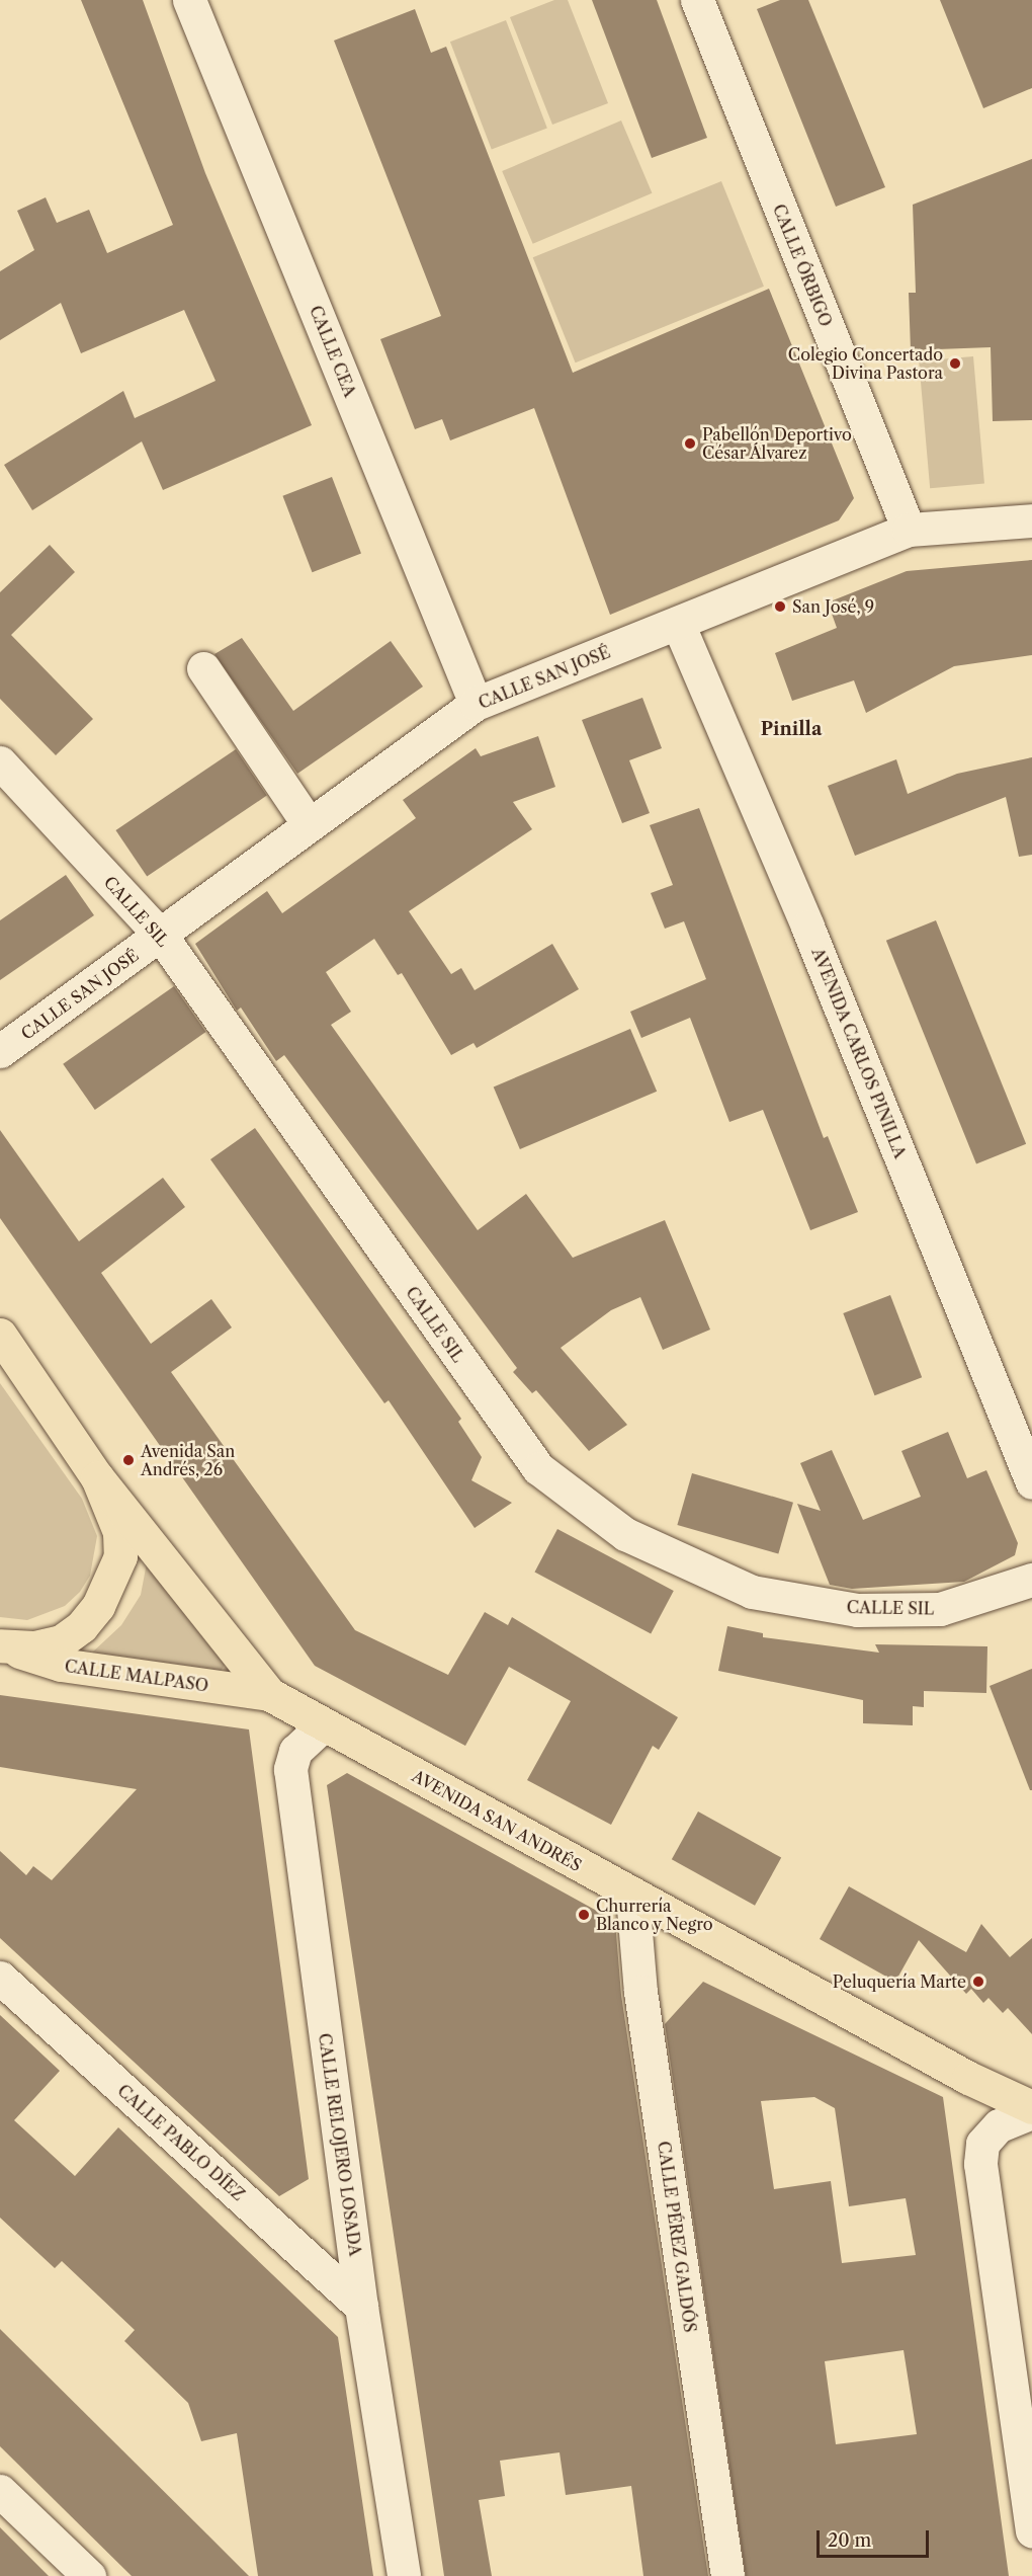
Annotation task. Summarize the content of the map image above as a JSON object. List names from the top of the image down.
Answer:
{
  "streets": {
    "main road": ["CALLE MALPASO", "AVENIDA SAN ANDRÉS"],
    "street": [
      "CALLE ÓRBIGO",
      "CALLE CEA",
      "CALLE SAN JOSÉ",
      "CALLE SIL",
      "AVENIDA CARLOS PINILLA",
      "CALLE PABLO DÍEZ",
      "CALLE RELOJERO LOSADA",
      "CALLE PÉREZ GALDÓS"
    ]
  },
  "crossings": [
    ["CALLE ÓRBIGO", "CALLE SAN JOSÉ"],
    ["CALLE CEA", "CALLE SAN JOSÉ"],
    ["CALLE SAN JOSÉ", "CALLE SIL"],
    ["CALLE SAN JOSÉ", "AVENIDA CARLOS PINILLA"],
    ["CALLE MALPASO", "AVENIDA SAN ANDRÉS"],
    ["AVENIDA SAN ANDRÉS", "CALLE RELOJERO LOSADA"],
    ["AVENIDA SAN ANDRÉS", "CALLE PÉREZ GALDÓS"],
    ["CALLE PABLO DÍEZ", "CALLE RELOJERO LOSADA"]
  ],
  "districts": ["Pinilla"],
  "places": [
    "Colegio Concertado Divina Pastora",
    "Pabellón Deportivo César Álvarez",
    "San José, 9",
    "Avenida San Andrés, 26",
    "Churrería Blanco y Negro",
    "Peluquería Marte"
  ],
  "scale_bar": "20 m"
}
